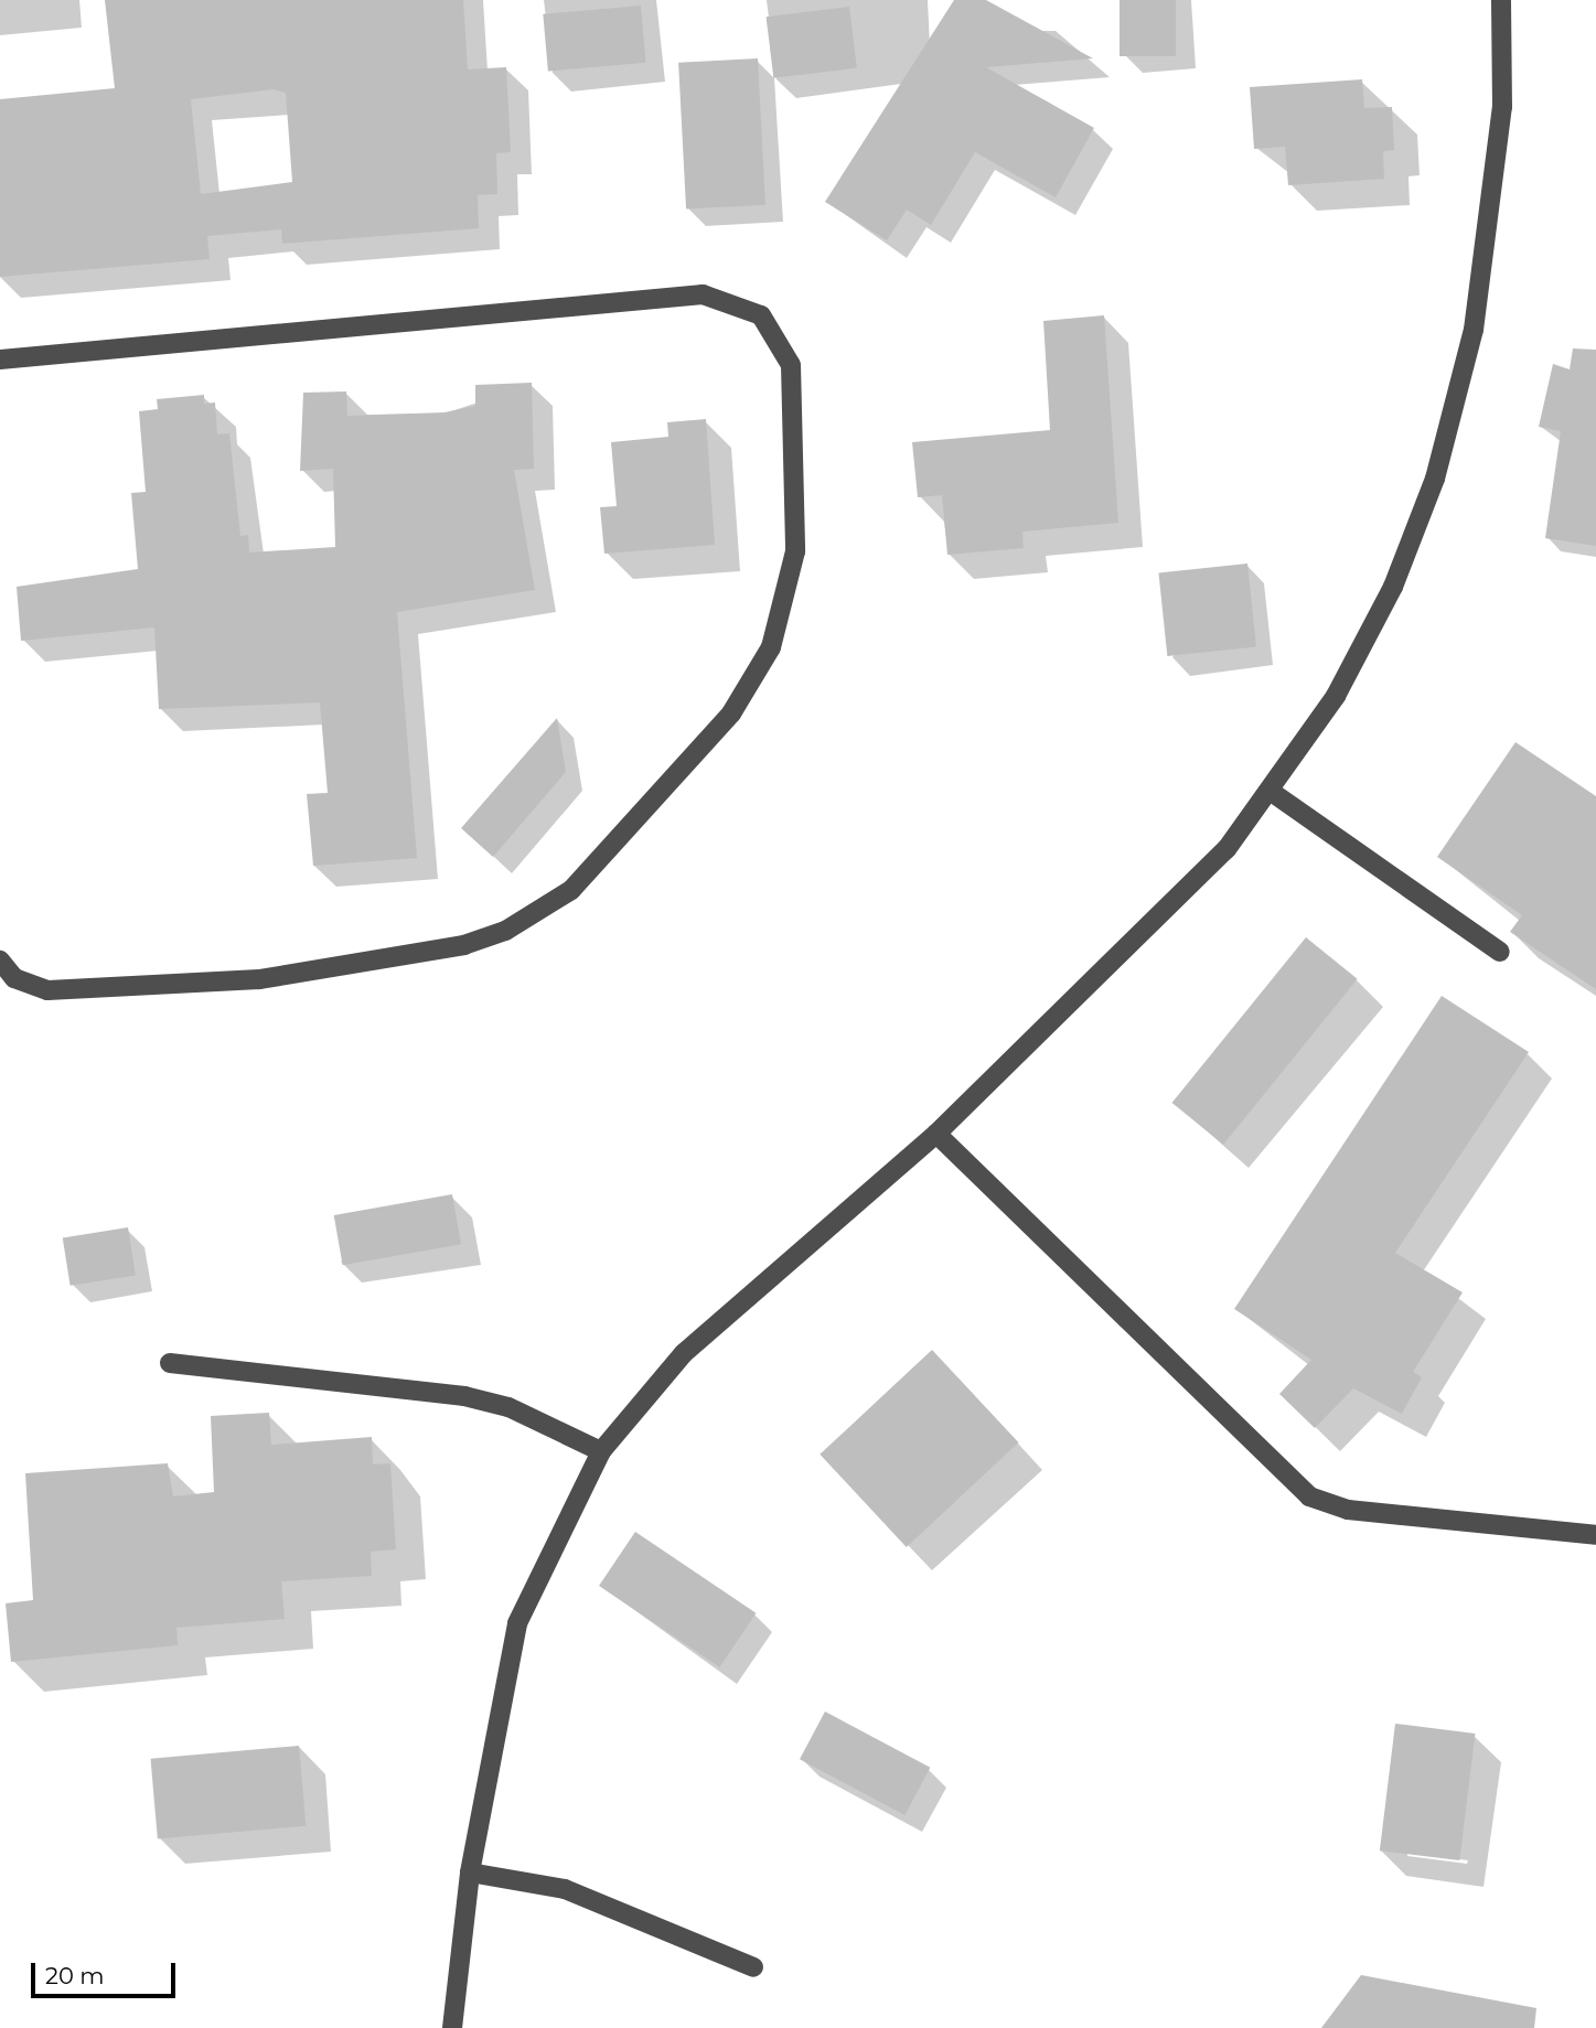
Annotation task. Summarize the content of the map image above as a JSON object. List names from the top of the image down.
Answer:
{
  "scale_bar": "20 m"
}
